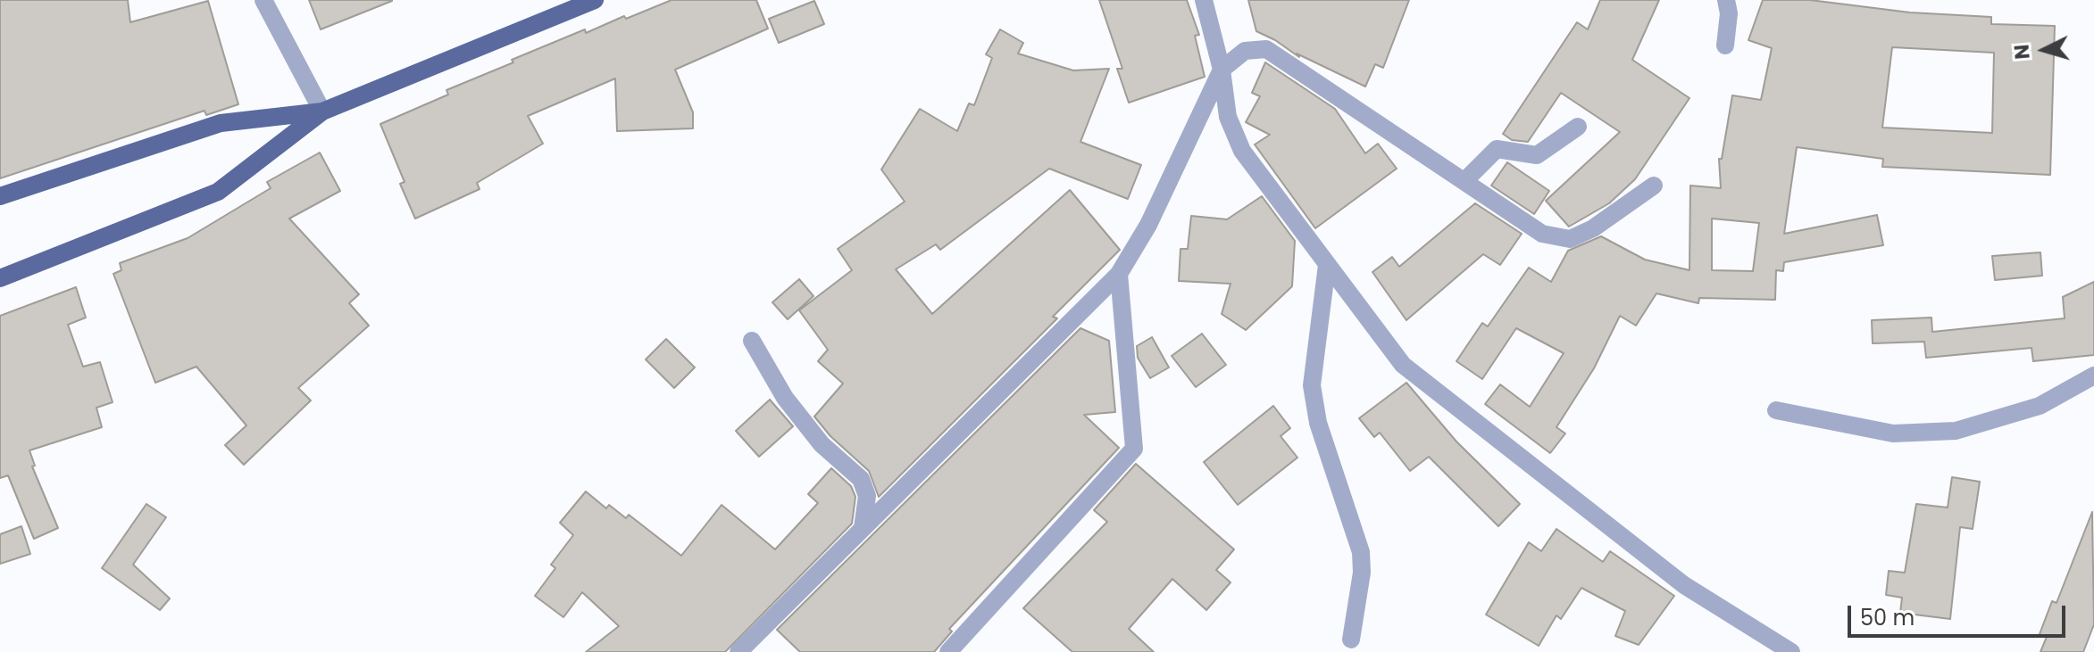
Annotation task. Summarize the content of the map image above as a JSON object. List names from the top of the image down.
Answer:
{
  "scale_bar": "50 m",
  "north": "left"
}
